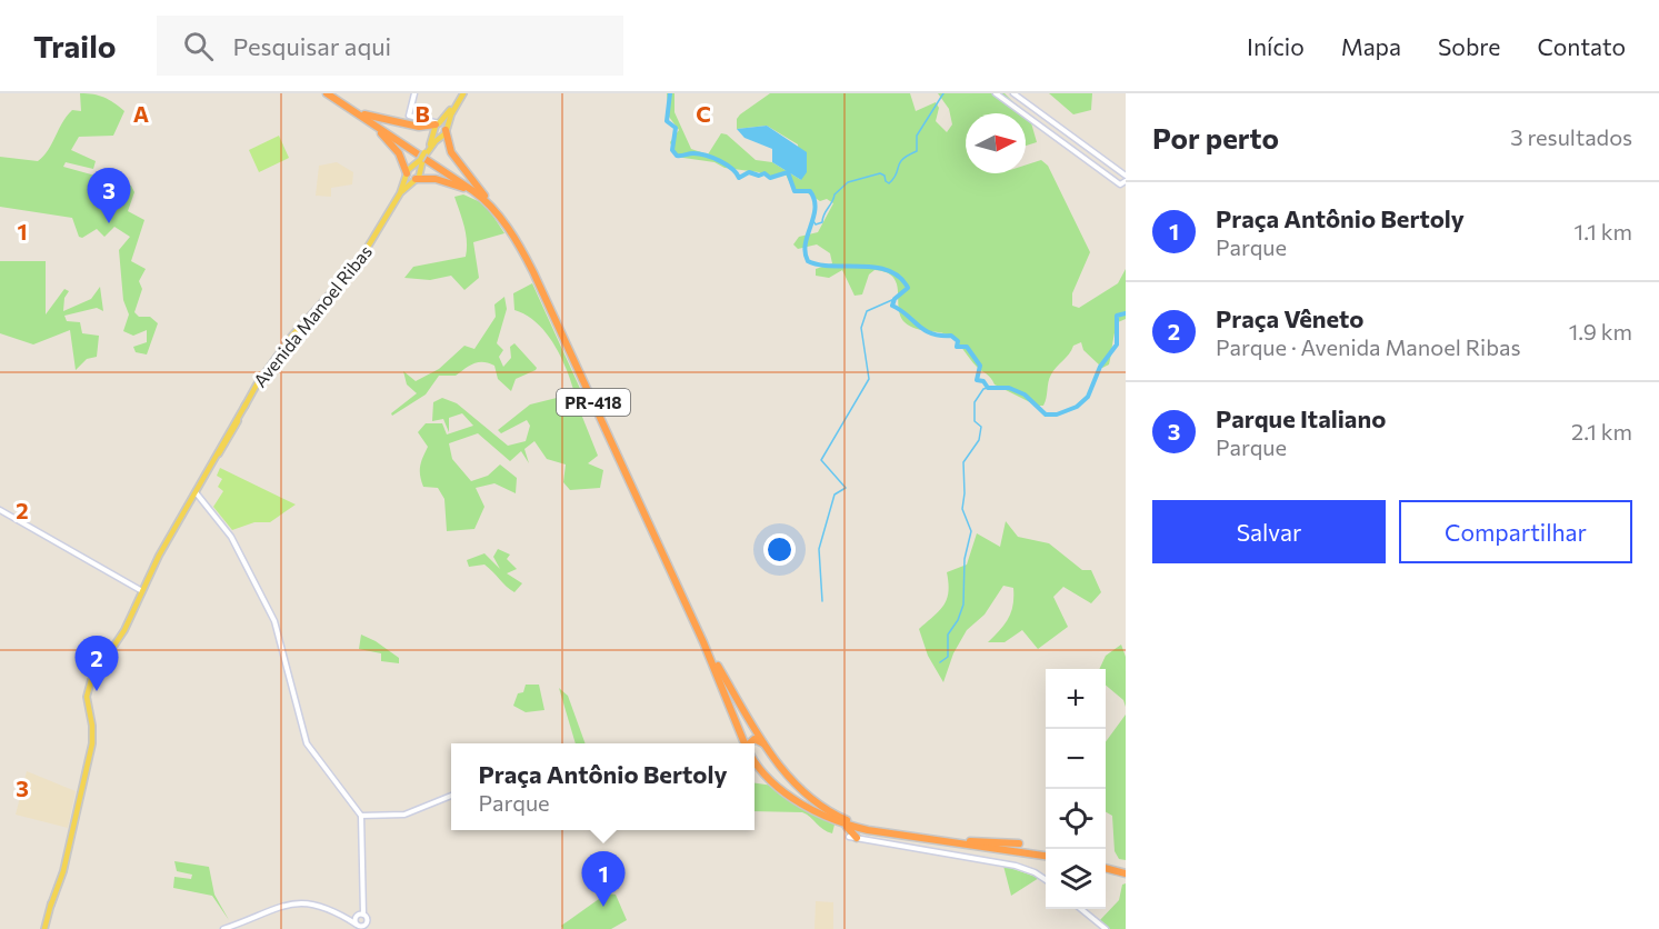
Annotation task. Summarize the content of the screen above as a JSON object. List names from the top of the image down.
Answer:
{
  "streets": {
    "highway": ["PR-418"],
    "main road": ["Avenida Manoel Ribas"]
  },
  "north": "right",
  "page": {
    "header": "Trailo",
    "search": "Pesquisar aqui",
    "nav": [
      "Início",
      "Mapa",
      "Sobre",
      "Contato"
    ],
    "heading": ["Por perto", "3 resultados"],
    "pins": ["3", "2", "1"],
    "list": [
      {
        "mark": "1",
        "name": "Praça Antônio Bertoly",
        "note": "Parque",
        "value": "1.1 km"
      },
      {
        "mark": "2",
        "name": "Praça Vêneto",
        "note": "Parque · Avenida Manoel Ribas",
        "value": "1.9 km"
      },
      {
        "mark": "3",
        "name": "Parque Italiano",
        "note": "Parque",
        "value": "2.1 km"
      }
    ],
    "buttons": ["Salvar", "Compartilhar"],
    "map_buttons": ["+", "−"],
    "popup": ["Praça Antônio Bertoly", "Parque"]
  },
  "grid": {
    "columns": ["A", "B", "C"],
    "rows": ["1", "2", "3"]
  }
}
